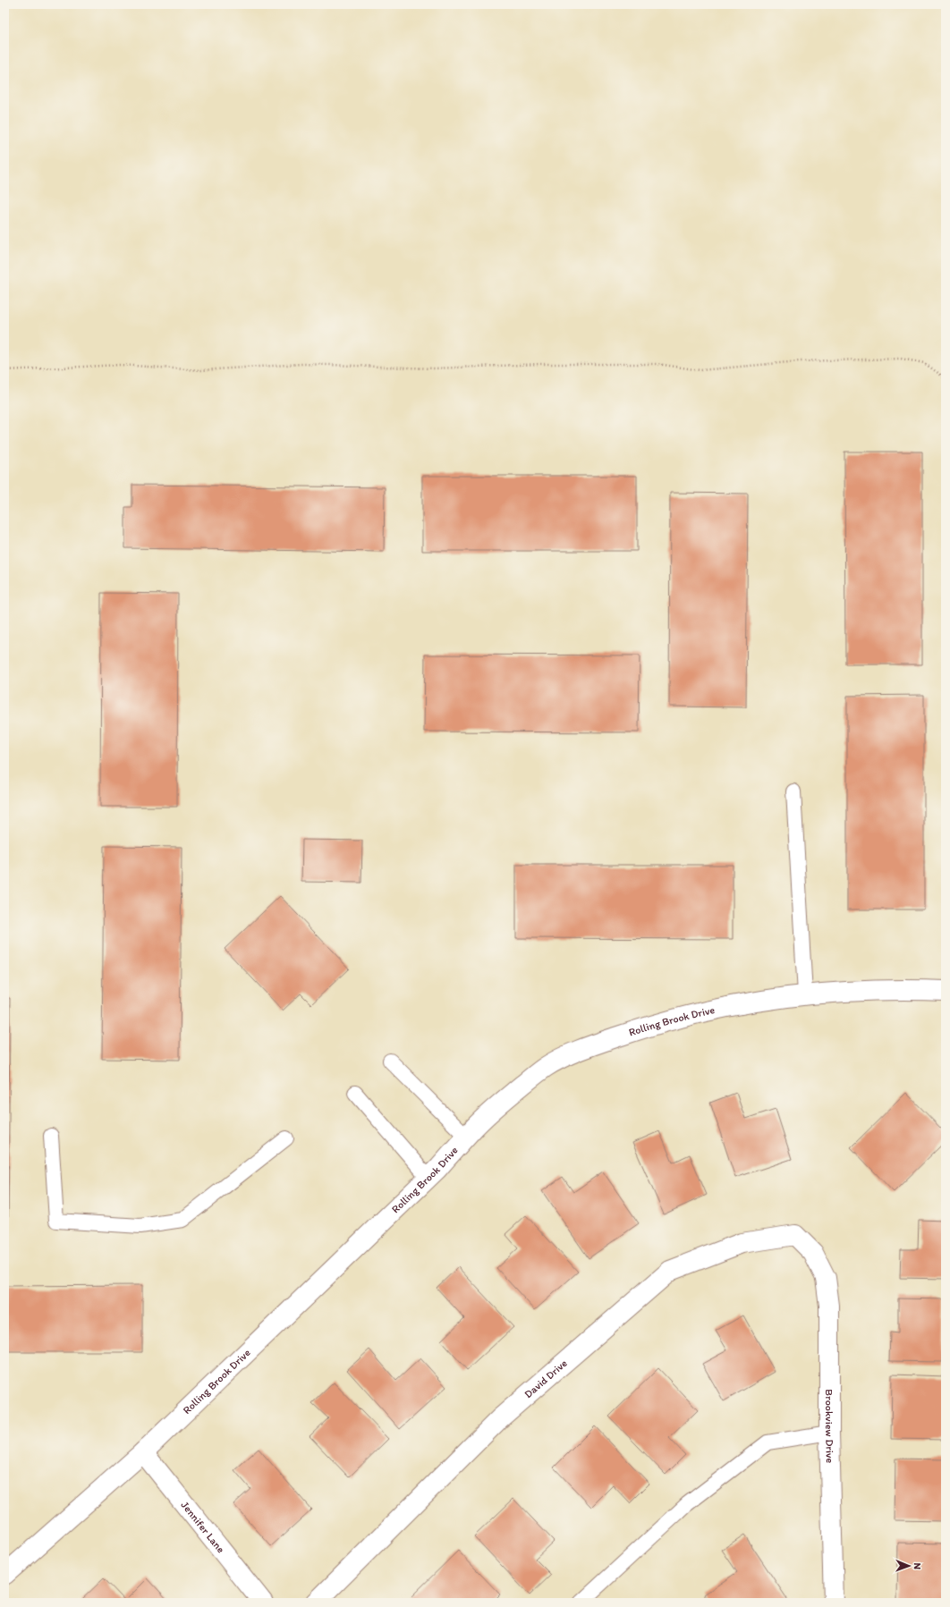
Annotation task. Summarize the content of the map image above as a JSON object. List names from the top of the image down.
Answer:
{
  "streets": {
    "street": [
      "Rolling Brook Drive",
      "David Drive",
      "Brookview Drive",
      "Jennifer Lane"
    ]
  },
  "crossings": [
    ["Rolling Brook Drive", "Jennifer Lane"],
    ["David Drive", "Brookview Drive"]
  ],
  "north": "right"
}
